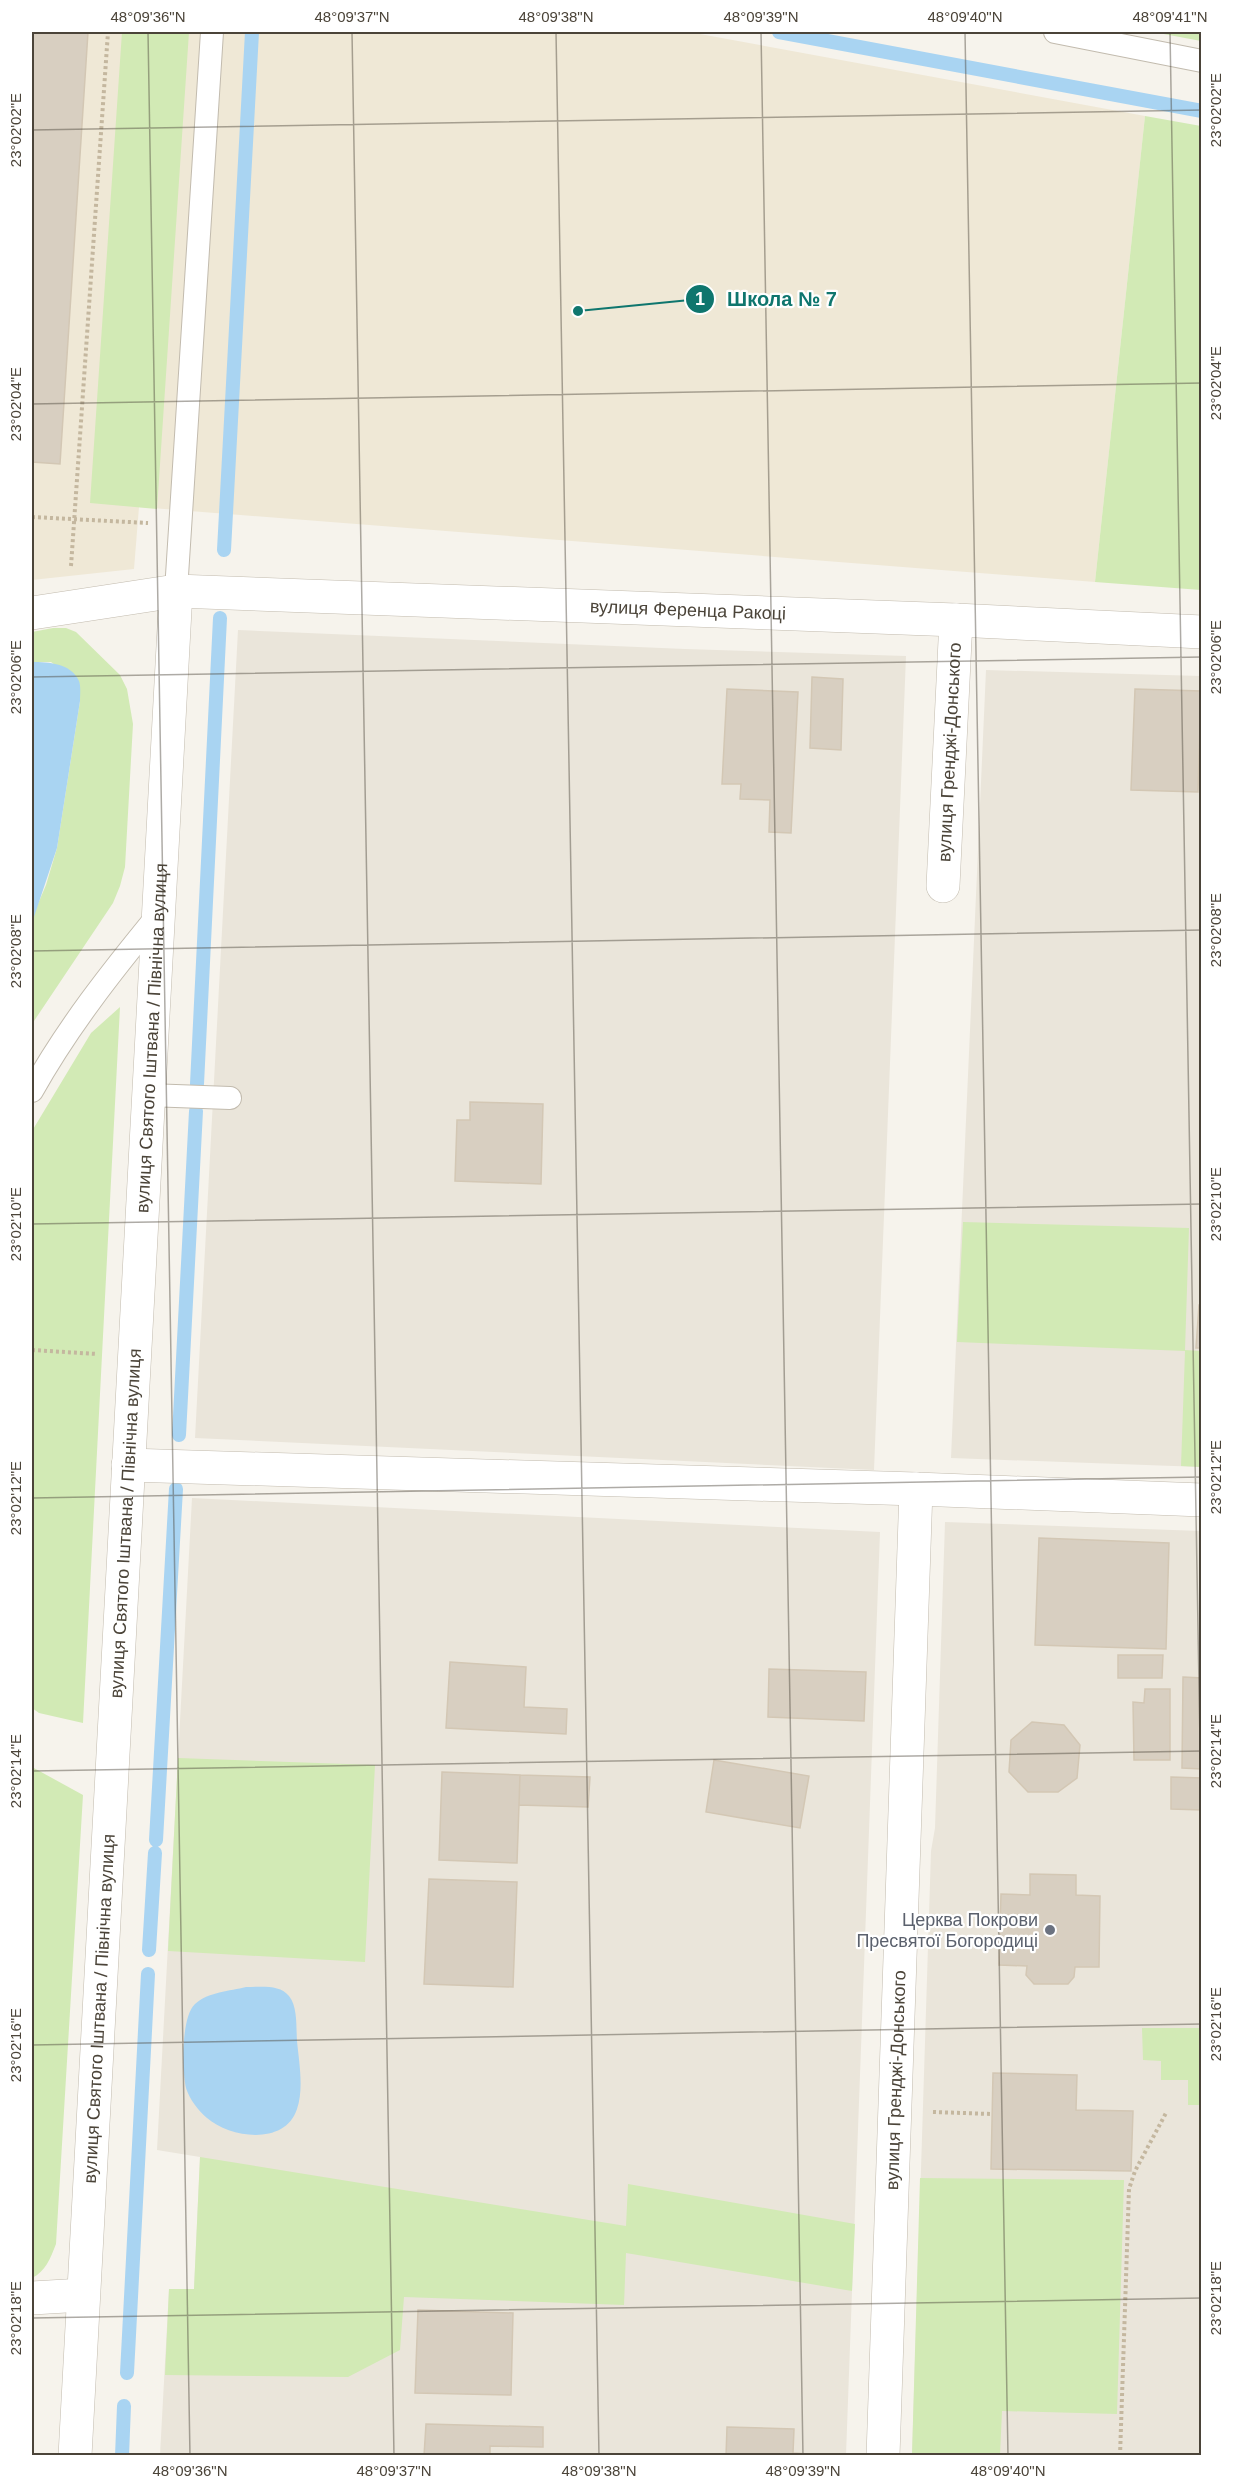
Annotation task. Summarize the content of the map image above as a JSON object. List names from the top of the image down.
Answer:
{
  "streets": {
    "street": ["вулиця Ференца Ракоці", "вулиця Гренджі-Донського", "вулиця Святого Іштвана / Північна вулиця"]
  },
  "crossings": [
    ["вулиця Ференца Ракоці", "вулиця Гренджі-Донського"],
    ["вулиця Ференца Ракоці", "вулиця Святого Іштвана / Північна вулиця"]
  ],
  "places": ["Школа № 7", "Церква Покрови Пресвятої Богородиці"],
  "coordinates": [
    "48°09'36\"N",
    "48°09'37\"N",
    "48°09'38\"N",
    "48°09'39\"N",
    "48°09'40\"N",
    "48°09'41\"N",
    "23°02'02\"E",
    "23°02'04\"E",
    "23°02'06\"E",
    "23°02'08\"E",
    "23°02'10\"E",
    "23°02'12\"E",
    "23°02'14\"E",
    "23°02'16\"E",
    "23°02'18\"E"
  ]
}
